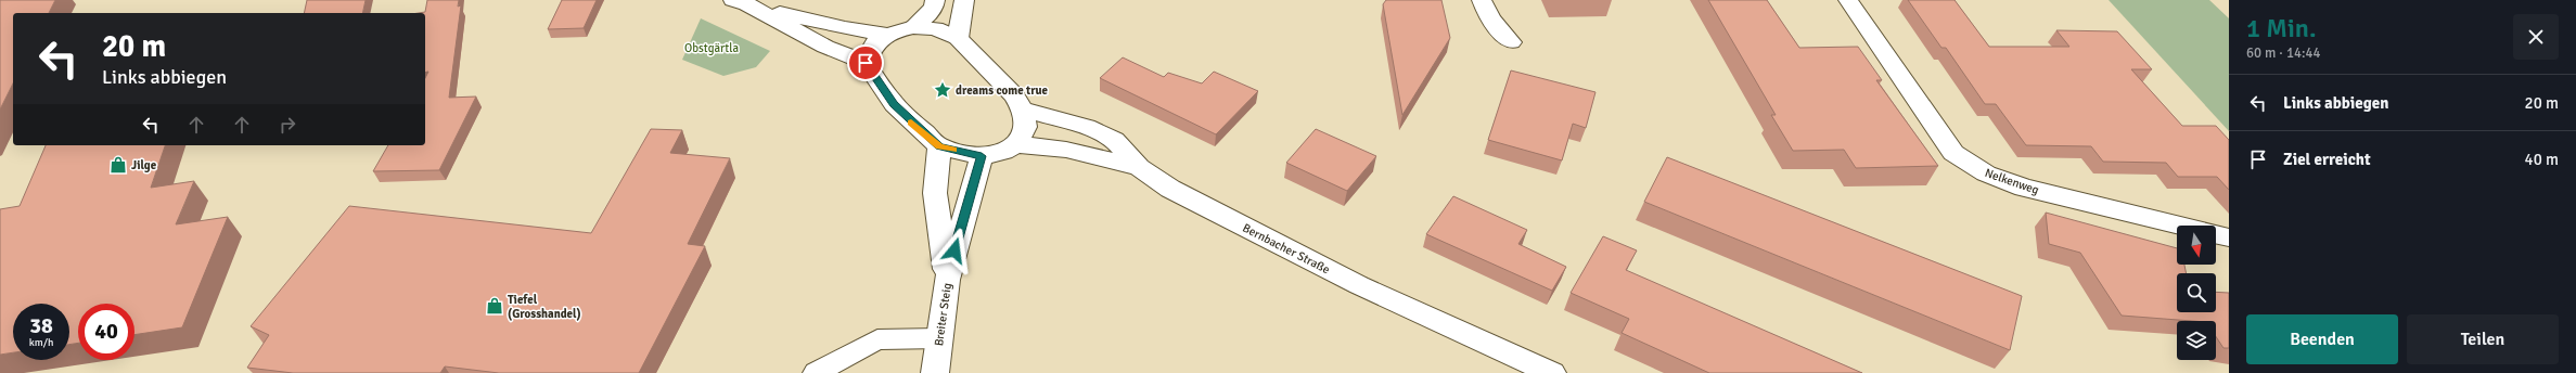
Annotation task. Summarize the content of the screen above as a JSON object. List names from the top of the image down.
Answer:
{
  "streets": {
    "street": ["Nelkenweg", "Bernbacher Straße", "Breiter Steig"]
  },
  "parks": ["Obstgärtla"],
  "places": {
    "place": ["dreams come true"],
    "shop": ["Jilge", "Tiefel (Grosshandel)"]
  },
  "north": "bottom",
  "page": {
    "heading": ["1 Min.", "60 m · 14:44"],
    "turn": ["20 m", "Links abbiegen"],
    "list": [
      {
        "name": "Links abbiegen",
        "value": "20 m"
      },
      {
        "name": "Ziel erreicht",
        "value": "40 m"
      }
    ],
    "speed": "38 km/h",
    "limit": "40",
    "buttons": ["Beenden", "Teilen"]
  }
}
